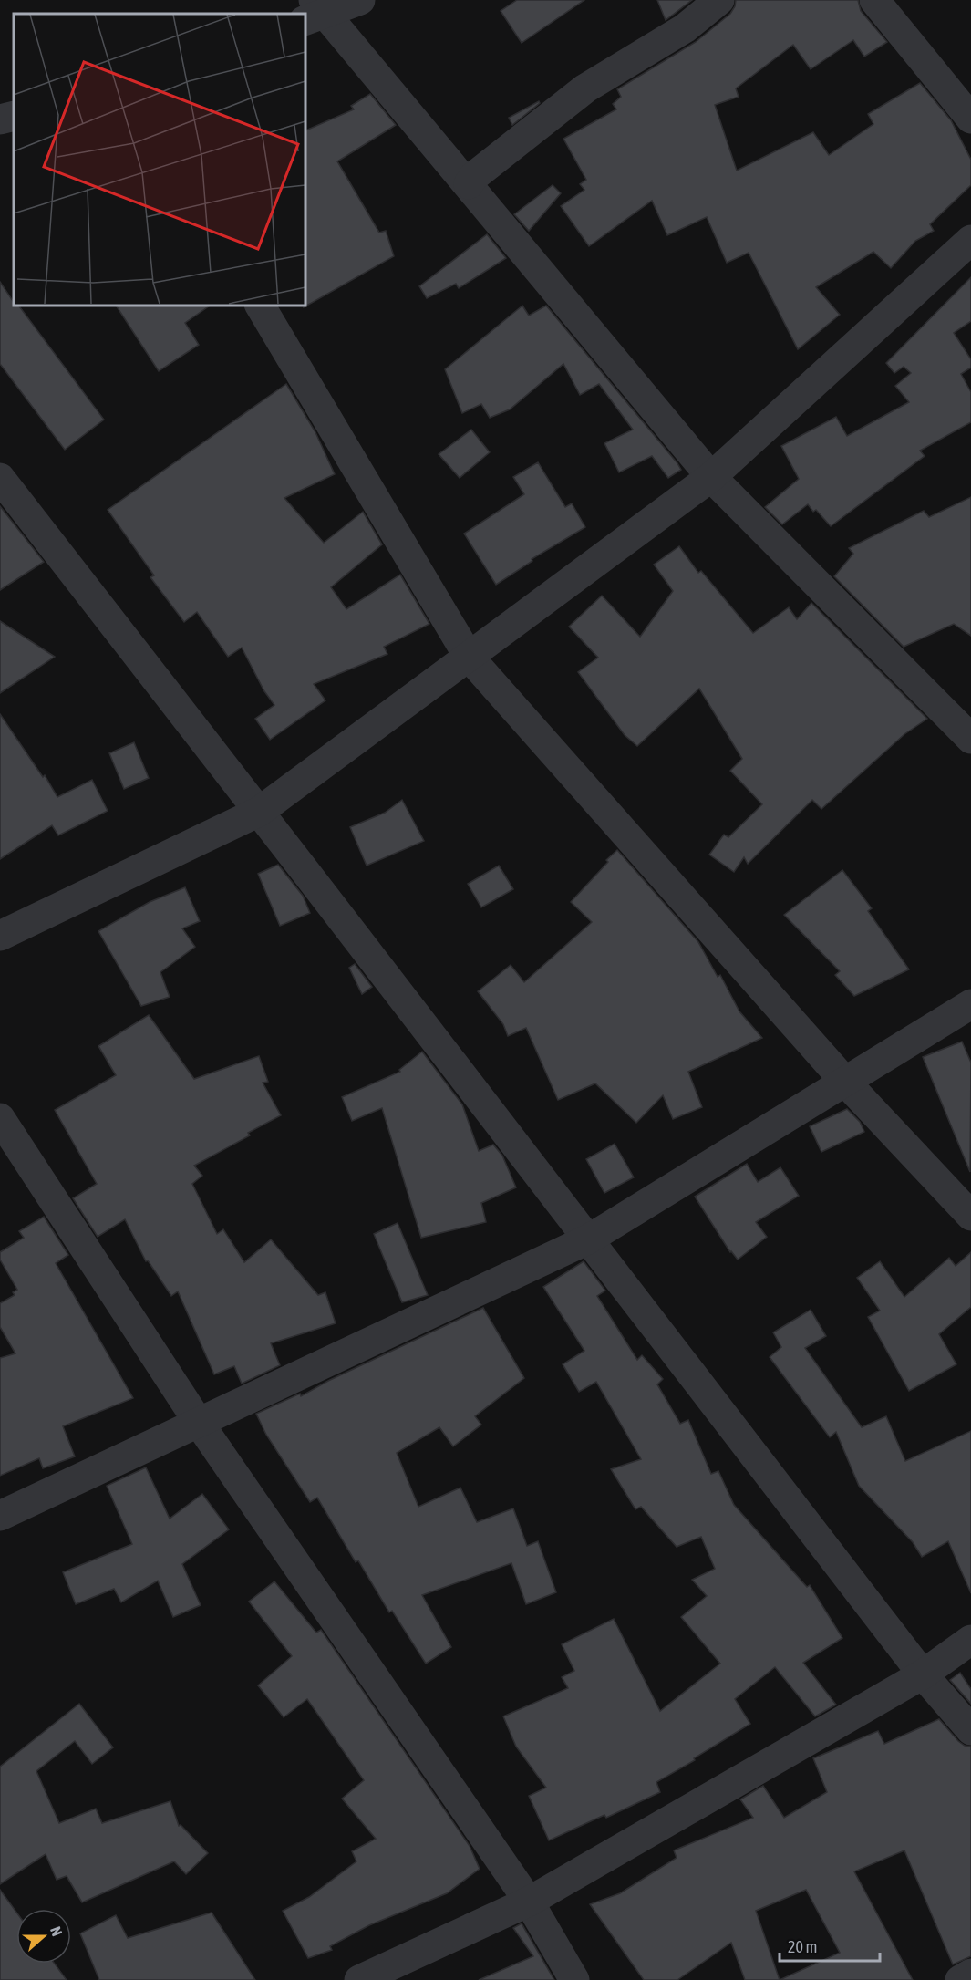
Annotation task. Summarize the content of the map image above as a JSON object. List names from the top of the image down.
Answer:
{
  "scale_bar": "20 m",
  "north": "right"
}
